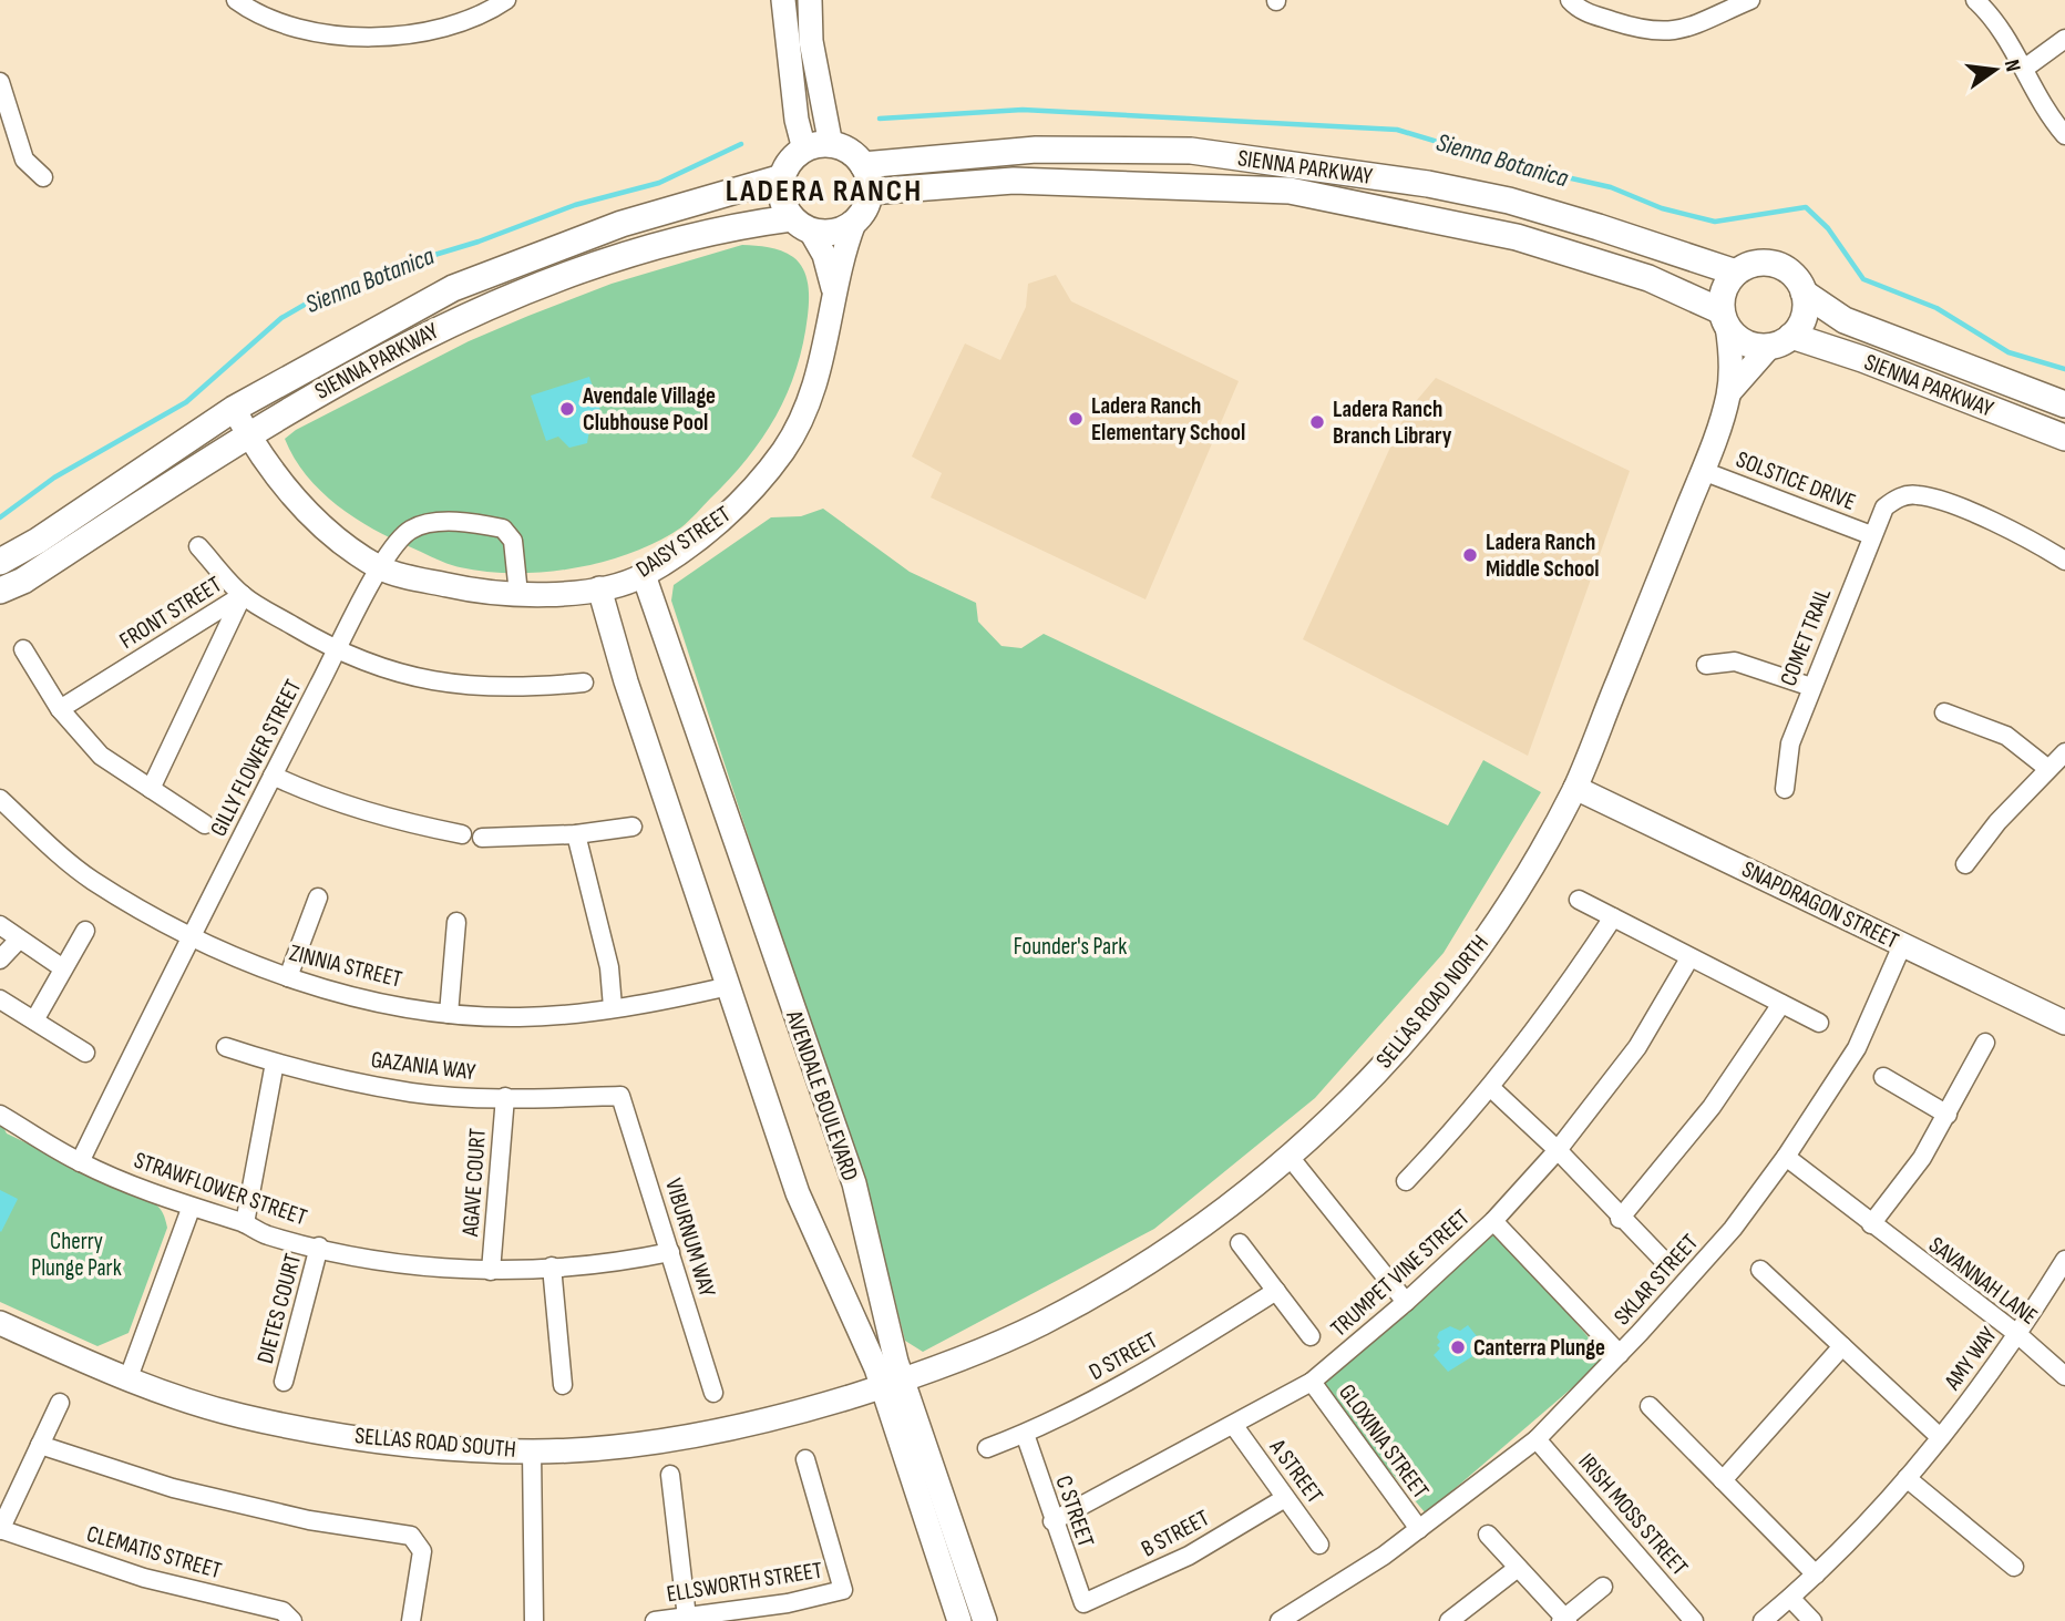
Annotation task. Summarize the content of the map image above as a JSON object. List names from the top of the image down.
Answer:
{
  "streets": {
    "main road": ["SIENNA PARKWAY"],
    "street": [
      "SOLSTICE DRIVE",
      "DAISY STREET",
      "FRONT STREET",
      "COMET TRAIL",
      "GILLY FLOWER STREET",
      "SNAPDRAGON STREET",
      "ZINNIA STREET",
      "SELLAS ROAD NORTH",
      "GAZANIA WAY",
      "AVENDALE BOULEVARD",
      "AGAVE COURT",
      "STRAWFLOWER STREET",
      "VIBURNUM WAY",
      "TRUMPET VINE STREET",
      "SKLAR STREET",
      "SAVANNAH LANE",
      "DIETES COURT",
      "D STREET",
      "AMY WAY",
      "GLOXINIA STREET",
      "SELLAS ROAD SOUTH",
      "A STREET",
      "C STREET",
      "IRISH MOSS STREET",
      "B STREET",
      "CLEMATIS STREET",
      "ELLSWORTH STREET"
    ]
  },
  "crossings": [
    ["SIENNA PARKWAY", "DAISY STREET"],
    ["SIENNA PARKWAY", "SELLAS ROAD NORTH"],
    ["SOLSTICE DRIVE", "COMET TRAIL"],
    ["SOLSTICE DRIVE", "SELLAS ROAD NORTH"],
    ["DAISY STREET", "GILLY FLOWER STREET"],
    ["DAISY STREET", "AVENDALE BOULEVARD"],
    ["GILLY FLOWER STREET", "ZINNIA STREET"],
    ["GILLY FLOWER STREET", "STRAWFLOWER STREET"],
    ["SNAPDRAGON STREET", "SELLAS ROAD NORTH"],
    ["SNAPDRAGON STREET", "SKLAR STREET"],
    ["ZINNIA STREET", "AVENDALE BOULEVARD"],
    ["SELLAS ROAD NORTH", "AVENDALE BOULEVARD"],
    ["SELLAS ROAD NORTH", "SELLAS ROAD SOUTH"],
    ["GAZANIA WAY", "AGAVE COURT"],
    ["GAZANIA WAY", "VIBURNUM WAY"],
    ["AVENDALE BOULEVARD", "SELLAS ROAD SOUTH"],
    ["AGAVE COURT", "STRAWFLOWER STREET"],
    ["STRAWFLOWER STREET", "VIBURNUM WAY"],
    ["STRAWFLOWER STREET", "DIETES COURT"],
    ["TRUMPET VINE STREET", "GLOXINIA STREET"],
    ["TRUMPET VINE STREET", "A STREET"],
    ["TRUMPET VINE STREET", "C STREET"],
    ["SKLAR STREET", "SAVANNAH LANE"],
    ["SKLAR STREET", "GLOXINIA STREET"],
    ["SKLAR STREET", "IRISH MOSS STREET"],
    ["SAVANNAH LANE", "AMY WAY"],
    ["D STREET", "C STREET"],
    ["A STREET", "B STREET"],
    ["C STREET", "B STREET"]
  ],
  "districts": ["LADERA RANCH"],
  "water": ["Sienna Botanica"],
  "parks": ["Founder's Park", "Cherry Plunge Park"],
  "places": [
    "Avendale Village Clubhouse Pool",
    "Ladera Ranch Elementary School",
    "Ladera Ranch Branch Library",
    "Ladera Ranch Middle School",
    "Canterra Plunge"
  ],
  "north": "right"
}
